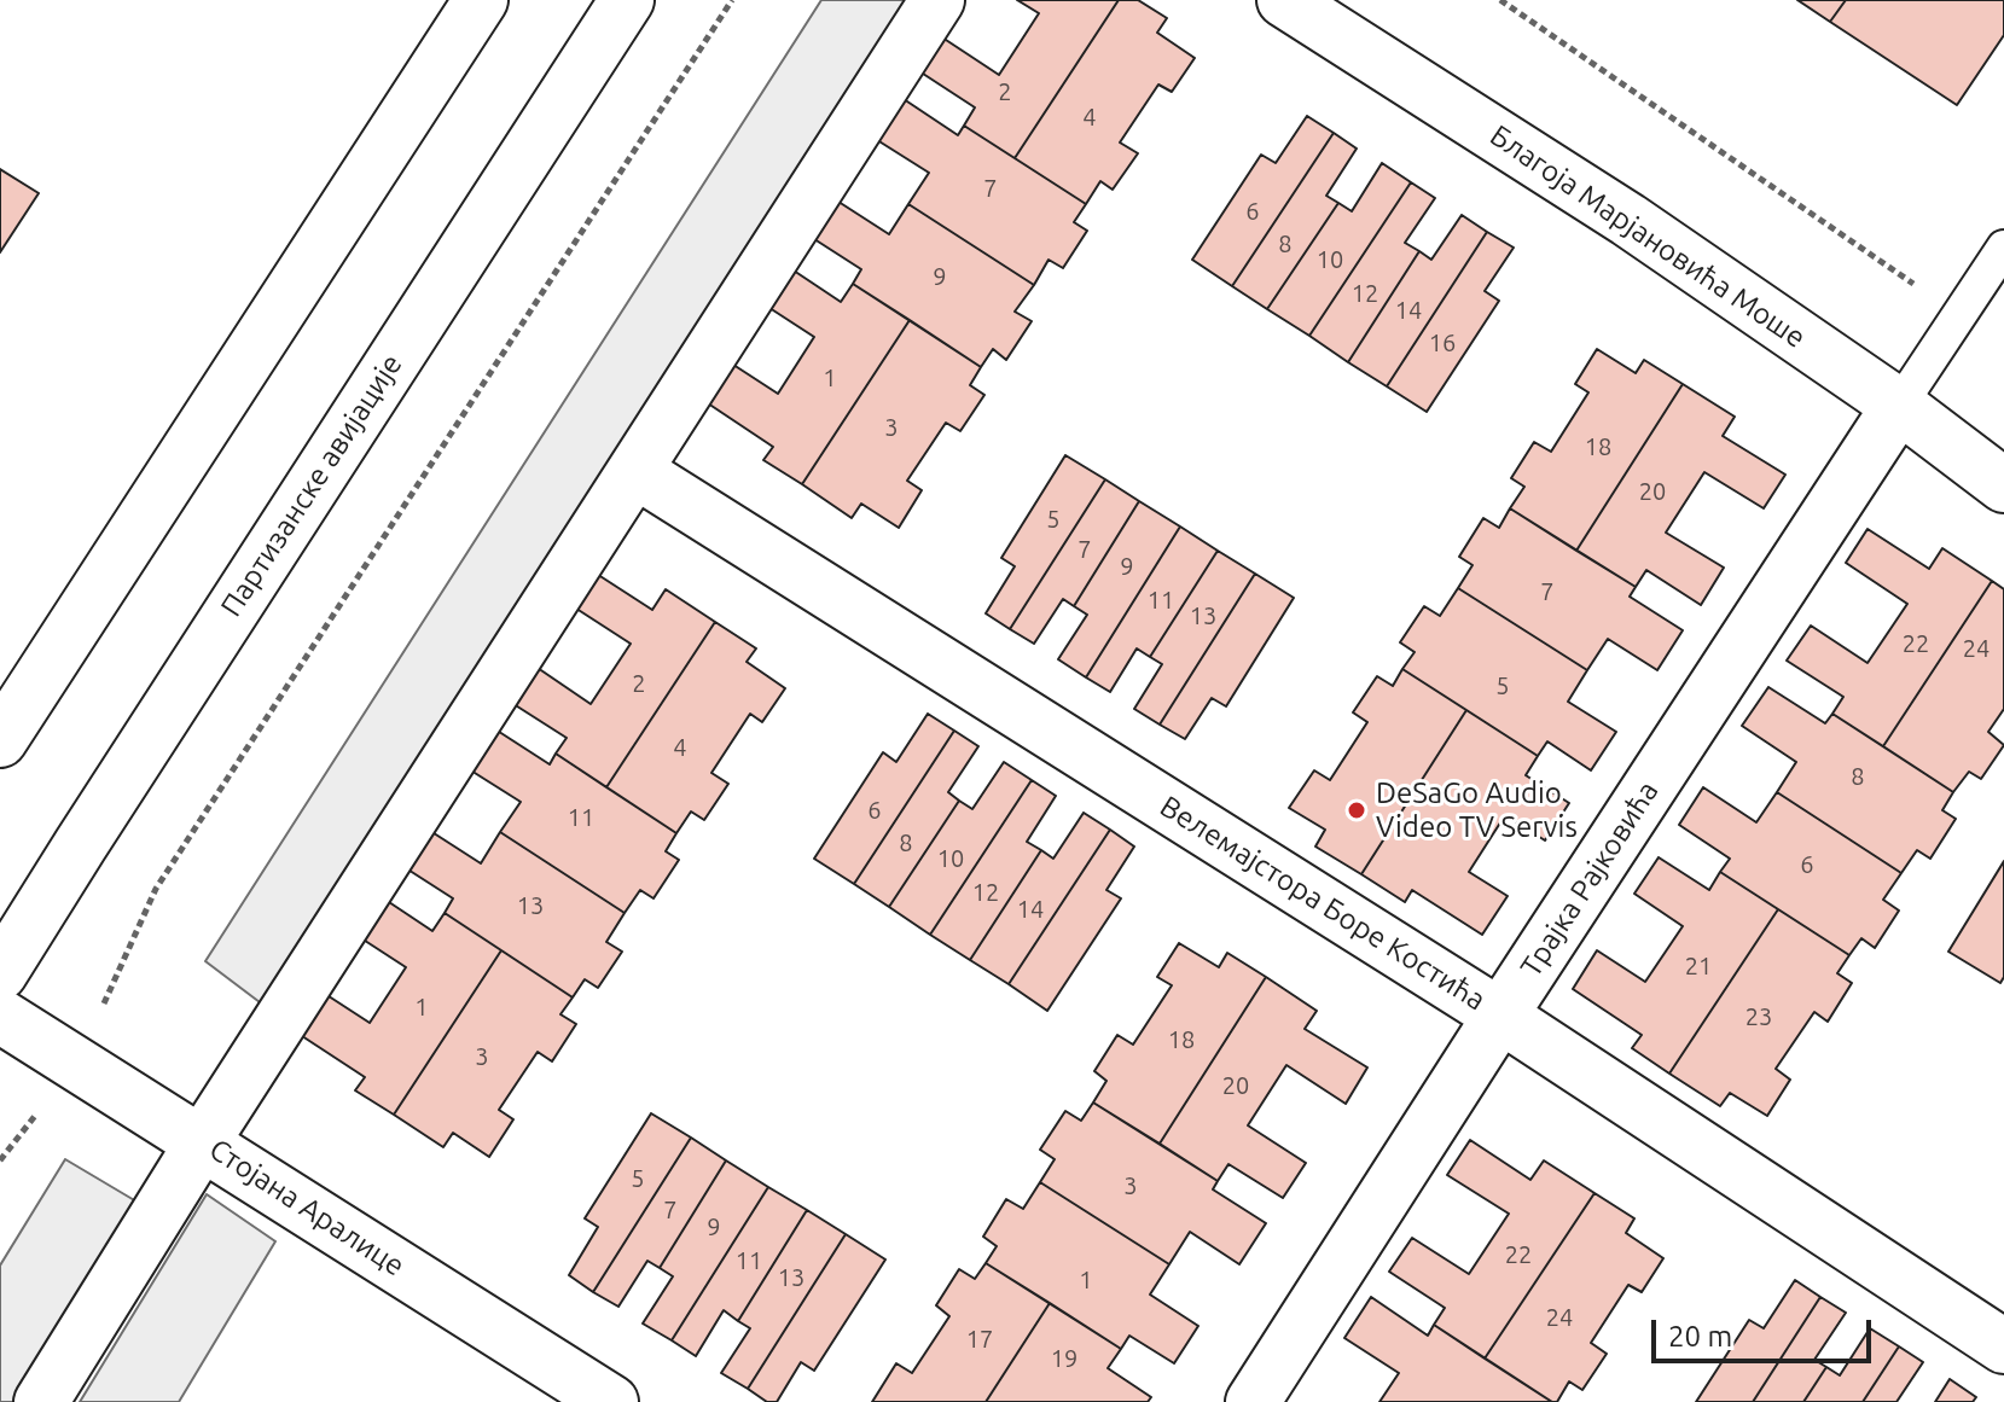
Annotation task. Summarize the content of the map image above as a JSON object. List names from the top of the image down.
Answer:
{
  "streets": {
    "street": [
      "Благоја Марјановића Моше",
      "Партизанске авијације",
      "Трајка Рајковића",
      "Велемајстора Боре Костића",
      "Стојана Аралице"
    ]
  },
  "crossings": [
    ["Благоја Марјановића Моше", "Трајка Рајковића"],
    ["Трајка Рајковића", "Велемајстора Боре Костића"]
  ],
  "places": ["DeSaGo Audio Video TV Servis"],
  "house_numbers": [
    "2",
    "4",
    "7",
    "6",
    "8",
    "10",
    "9",
    "12",
    "14",
    "16",
    "1",
    "3",
    "18",
    "20",
    "5",
    "7",
    "9",
    "7",
    "11",
    "13",
    "22",
    "24",
    "2",
    "5",
    "4",
    "8",
    "6",
    "11",
    "8",
    "10",
    "6",
    "12",
    "13",
    "14",
    "21",
    "1",
    "23",
    "18",
    "3",
    "20",
    "5",
    "3",
    "7",
    "9",
    "22",
    "11",
    "13",
    "1",
    "24",
    "17",
    "19"
  ],
  "scale_bar": "20 m"
}
